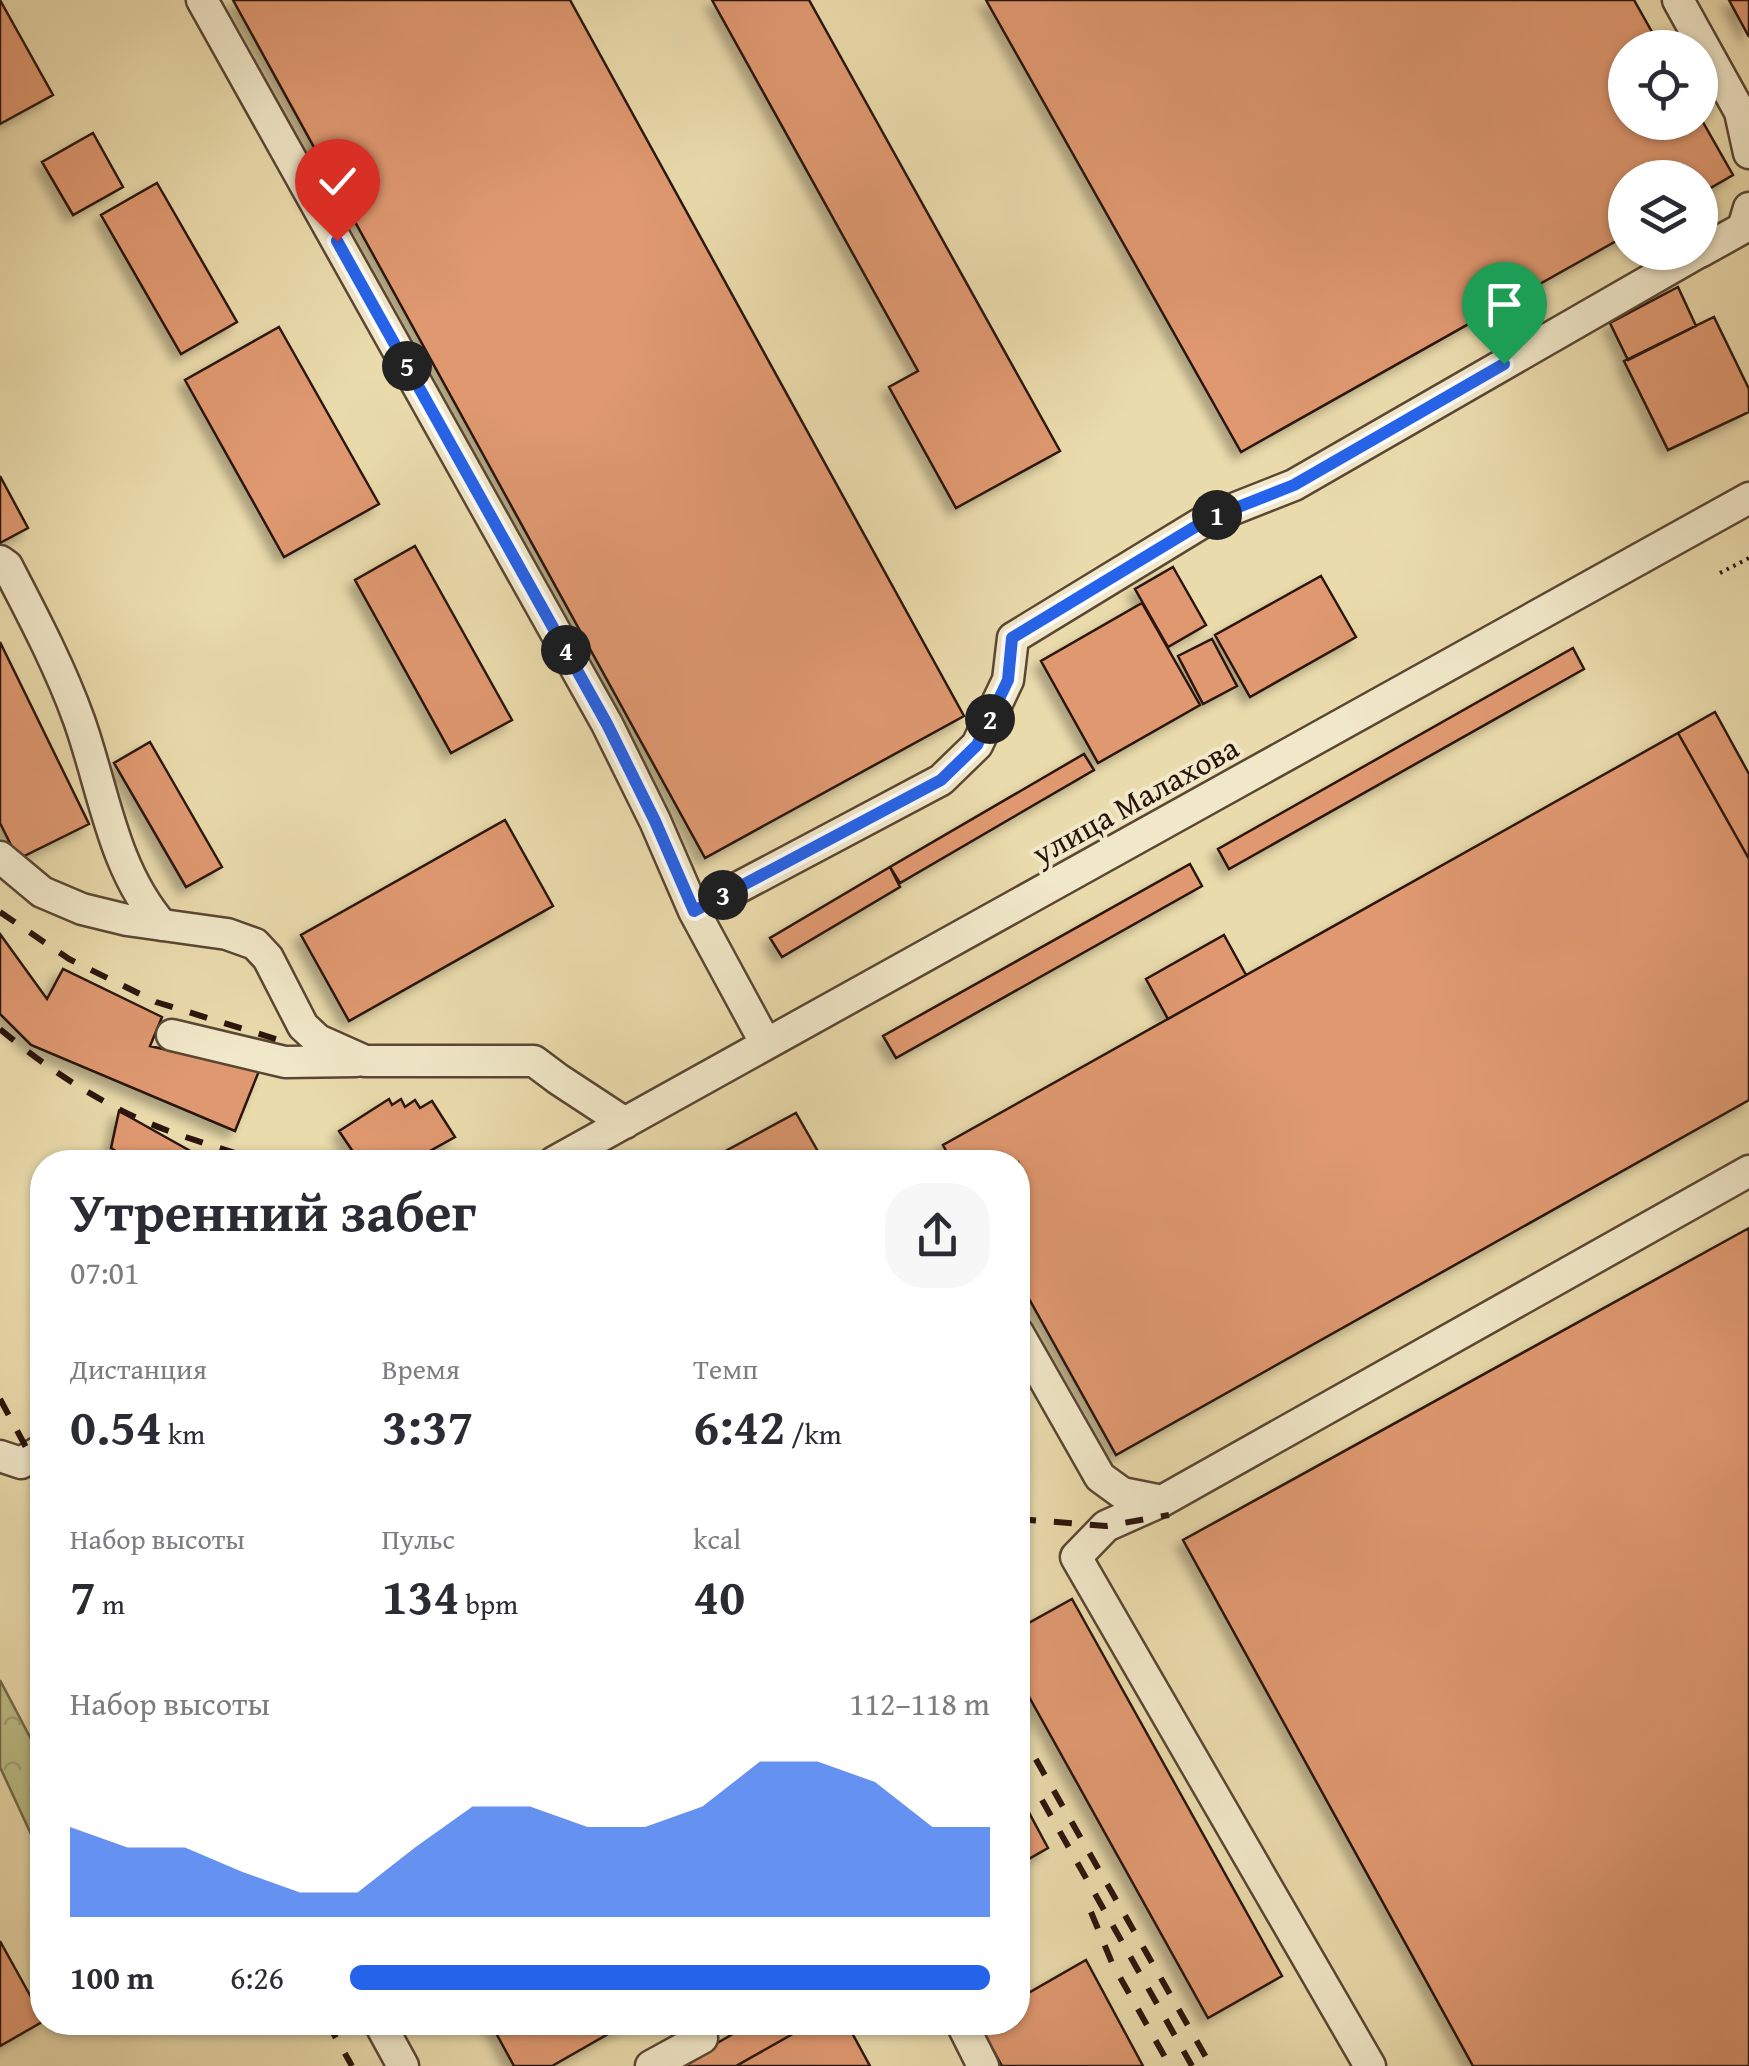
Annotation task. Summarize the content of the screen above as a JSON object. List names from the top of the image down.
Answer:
{
  "streets": {
    "street": ["улица Малахова"]
  },
  "page": {
    "pins": [
      "5",
      "1",
      "4",
      "2",
      "3"
    ],
    "heading": ["Утренний забег", "07:01"],
    "stats": [
      ["Дистанция", "0.54 km"],
      ["Время", "3:37"],
      ["Темп", "6:42 /km"],
      ["Набор высоты", "7 m"],
      ["Пульс", "134 bpm"],
      ["kcal", "40"]
    ],
    "chart": ["Набор высоты", "112–118 m"],
    "list": [
      {
        "name": "100 m",
        "note": "6:26"
      }
    ]
  }
}
